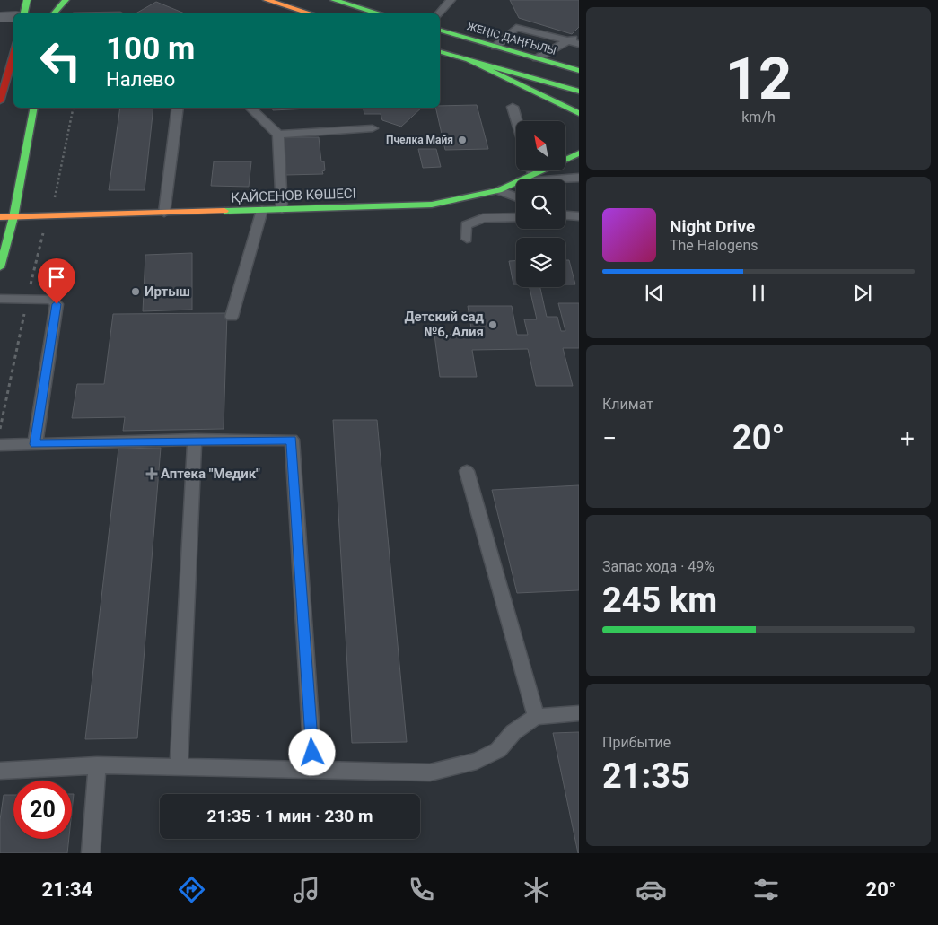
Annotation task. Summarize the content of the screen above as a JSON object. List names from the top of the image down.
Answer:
{
  "streets": {
    "main road": ["ЖЕҢІС ДАҢҒЫЛЫ", "ҚАЙСЕНОВ КӨШЕСІ"]
  },
  "places": {
    "other": ["Пчелка Майя", "Иртыш", "Детский сад №6, Алия"],
    "health": ["Аптека \"Медик\""]
  },
  "north": "top left",
  "page": {
    "tile": [
      ["12", "km/h"],
      "Климат",
      ["Запас хода · 49%", "245 km"],
      ["Прибытие", "21:35"]
    ],
    "turn": ["100 m", "Налево"],
    "song": ["Night Drive", "The Halogens"],
    "heat": ["−", "20°", "+"],
    "limit": "20",
    "trip": "21:35 · 1 мин · 230 m",
    "tabs": ["21:34", "20°"]
  }
}
